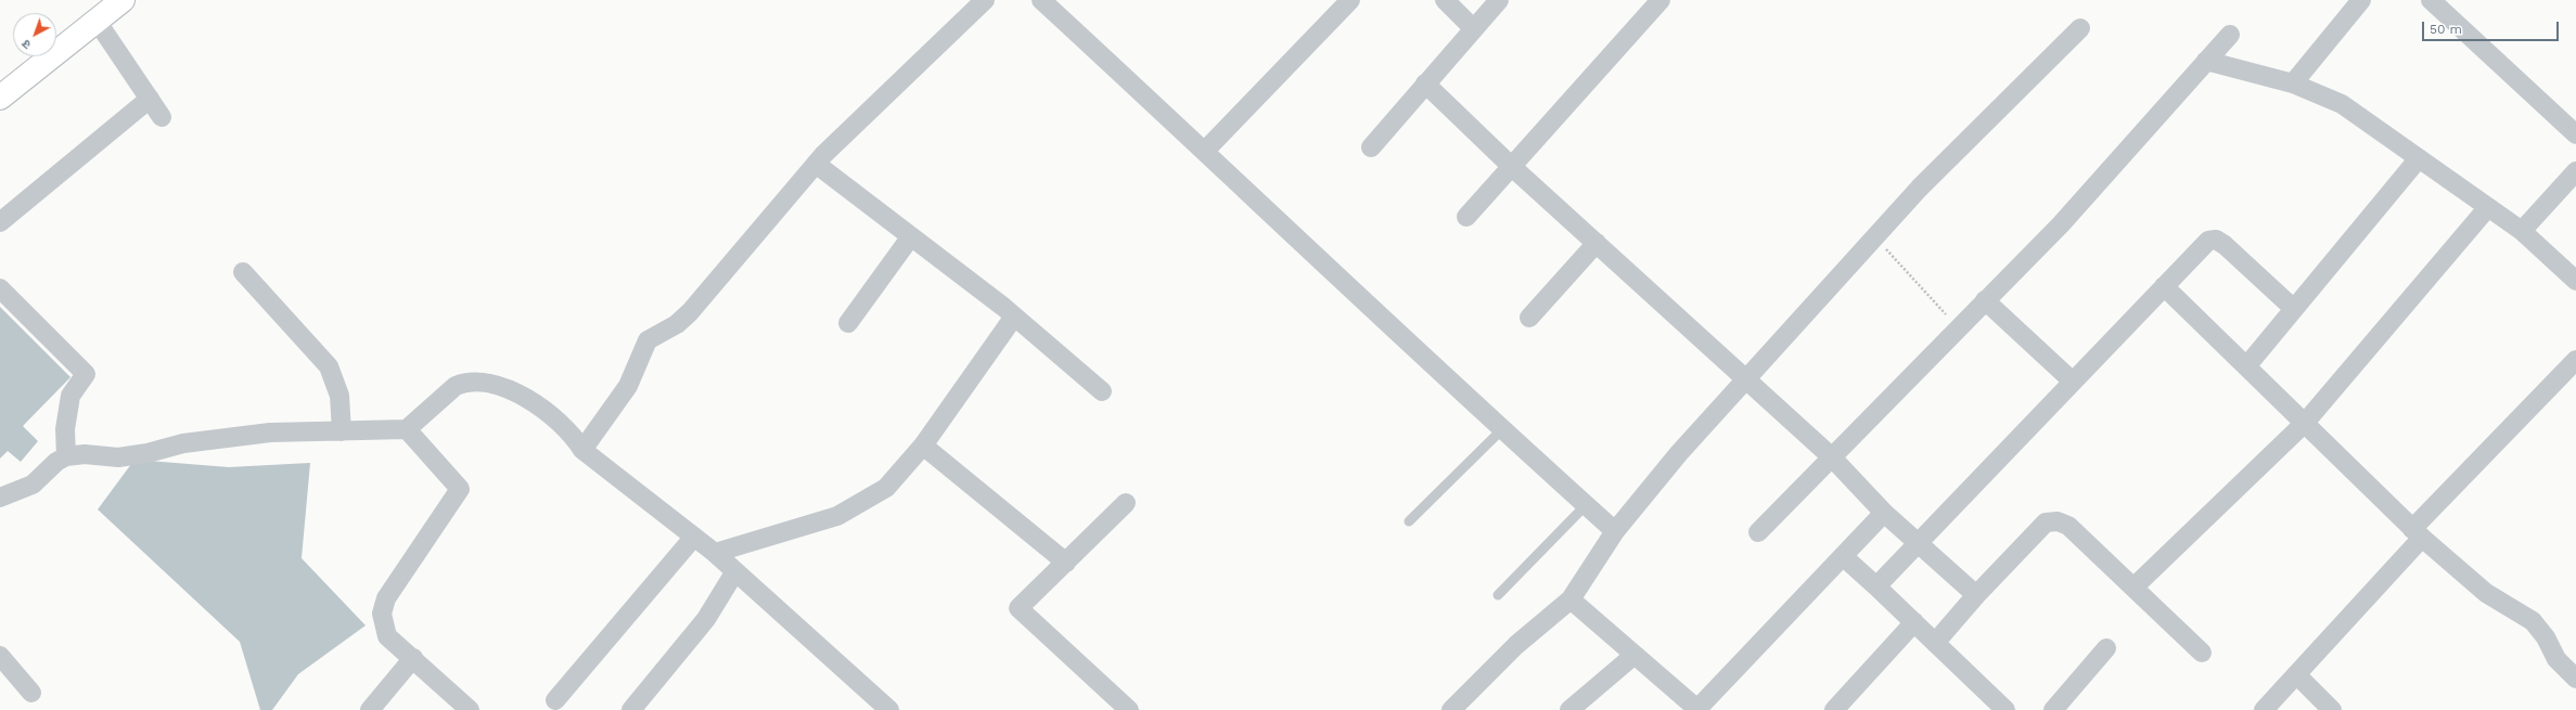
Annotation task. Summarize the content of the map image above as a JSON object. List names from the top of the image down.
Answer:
{
  "scale_bar": "50 m",
  "north": "bottom left"
}
